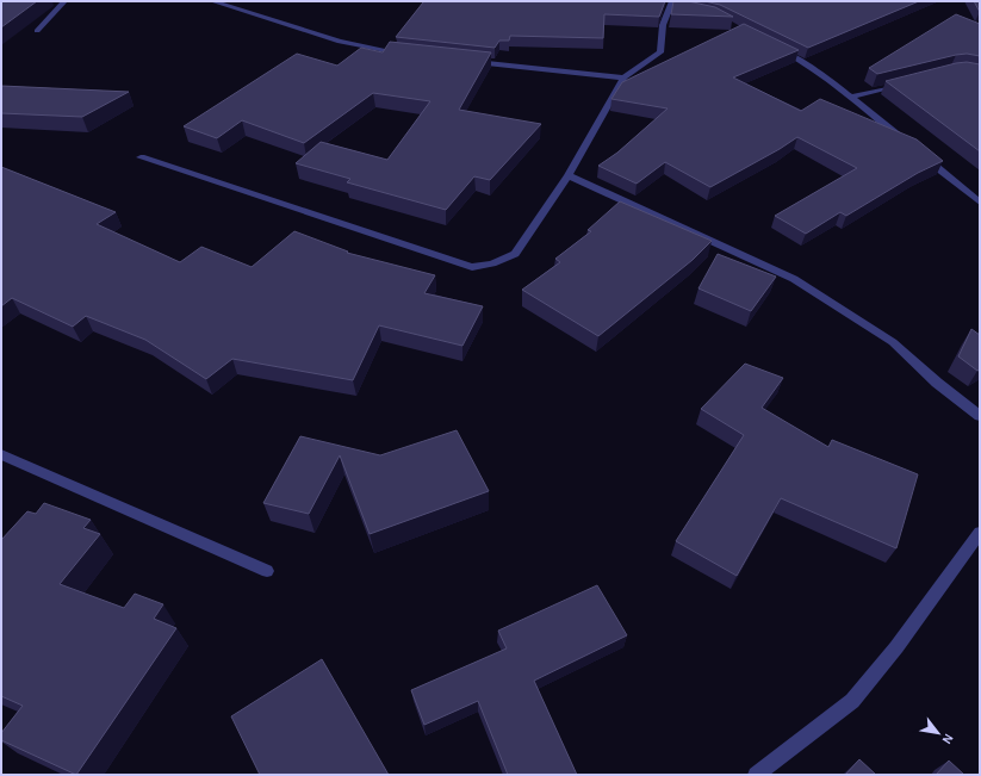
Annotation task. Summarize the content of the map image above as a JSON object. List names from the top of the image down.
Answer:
{
  "north": "bottom right"
}
